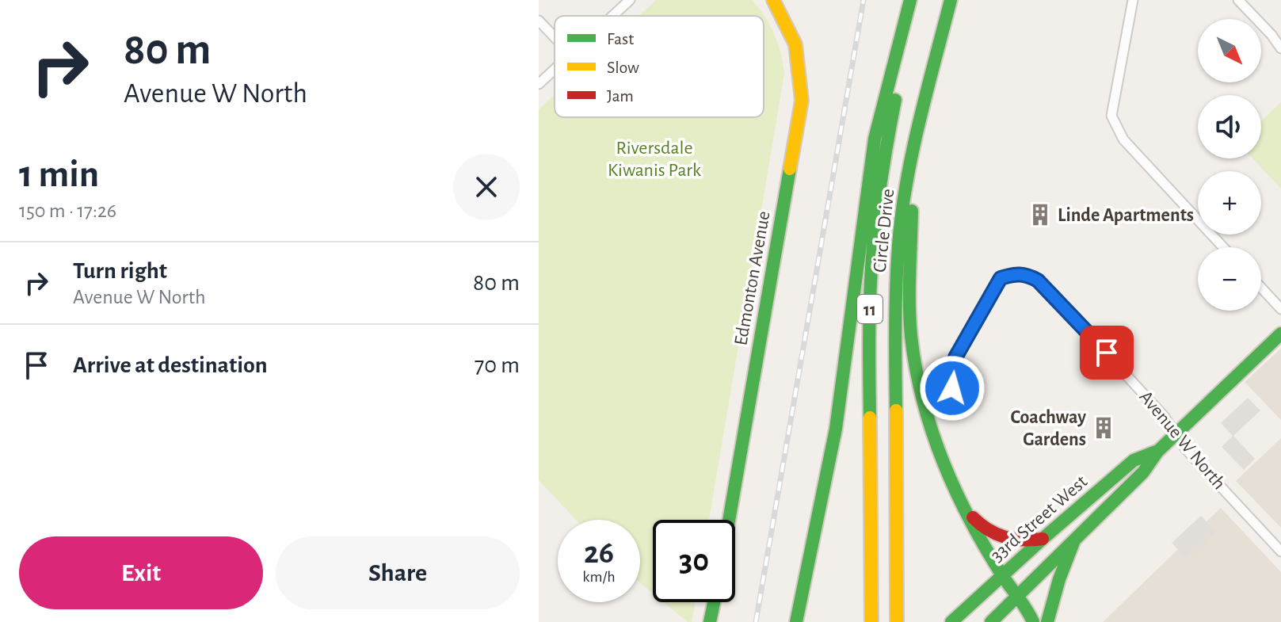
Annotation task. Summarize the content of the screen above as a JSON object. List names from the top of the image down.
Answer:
{
  "streets": {
    "main road": [
      "Circle Drive",
      "Edmonton Avenue",
      "11",
      "33rd Street West"
    ],
    "street": ["Avenue W North"]
  },
  "crossings": [
    ["Avenue W North", "33rd Street West"]
  ],
  "parks": ["Riversdale Kiwanis Park"],
  "places": {
    "building": ["Linde Apartments", "Coachway Gardens"]
  },
  "legend": ["Fast", "Slow", "Jam"],
  "north": "bottom right",
  "page": {
    "turn": ["80 m", "Avenue W North"],
    "map_buttons": ["+", "−"],
    "heading": ["1 min", "150 m · 17:26"],
    "list": [
      {
        "name": "Turn right",
        "note": "Avenue W North",
        "value": "80 m"
      },
      {
        "name": "Arrive at destination",
        "value": "70 m"
      }
    ],
    "speed": "26 km/h",
    "limit": "30",
    "buttons": ["Exit", "Share"]
  }
}
